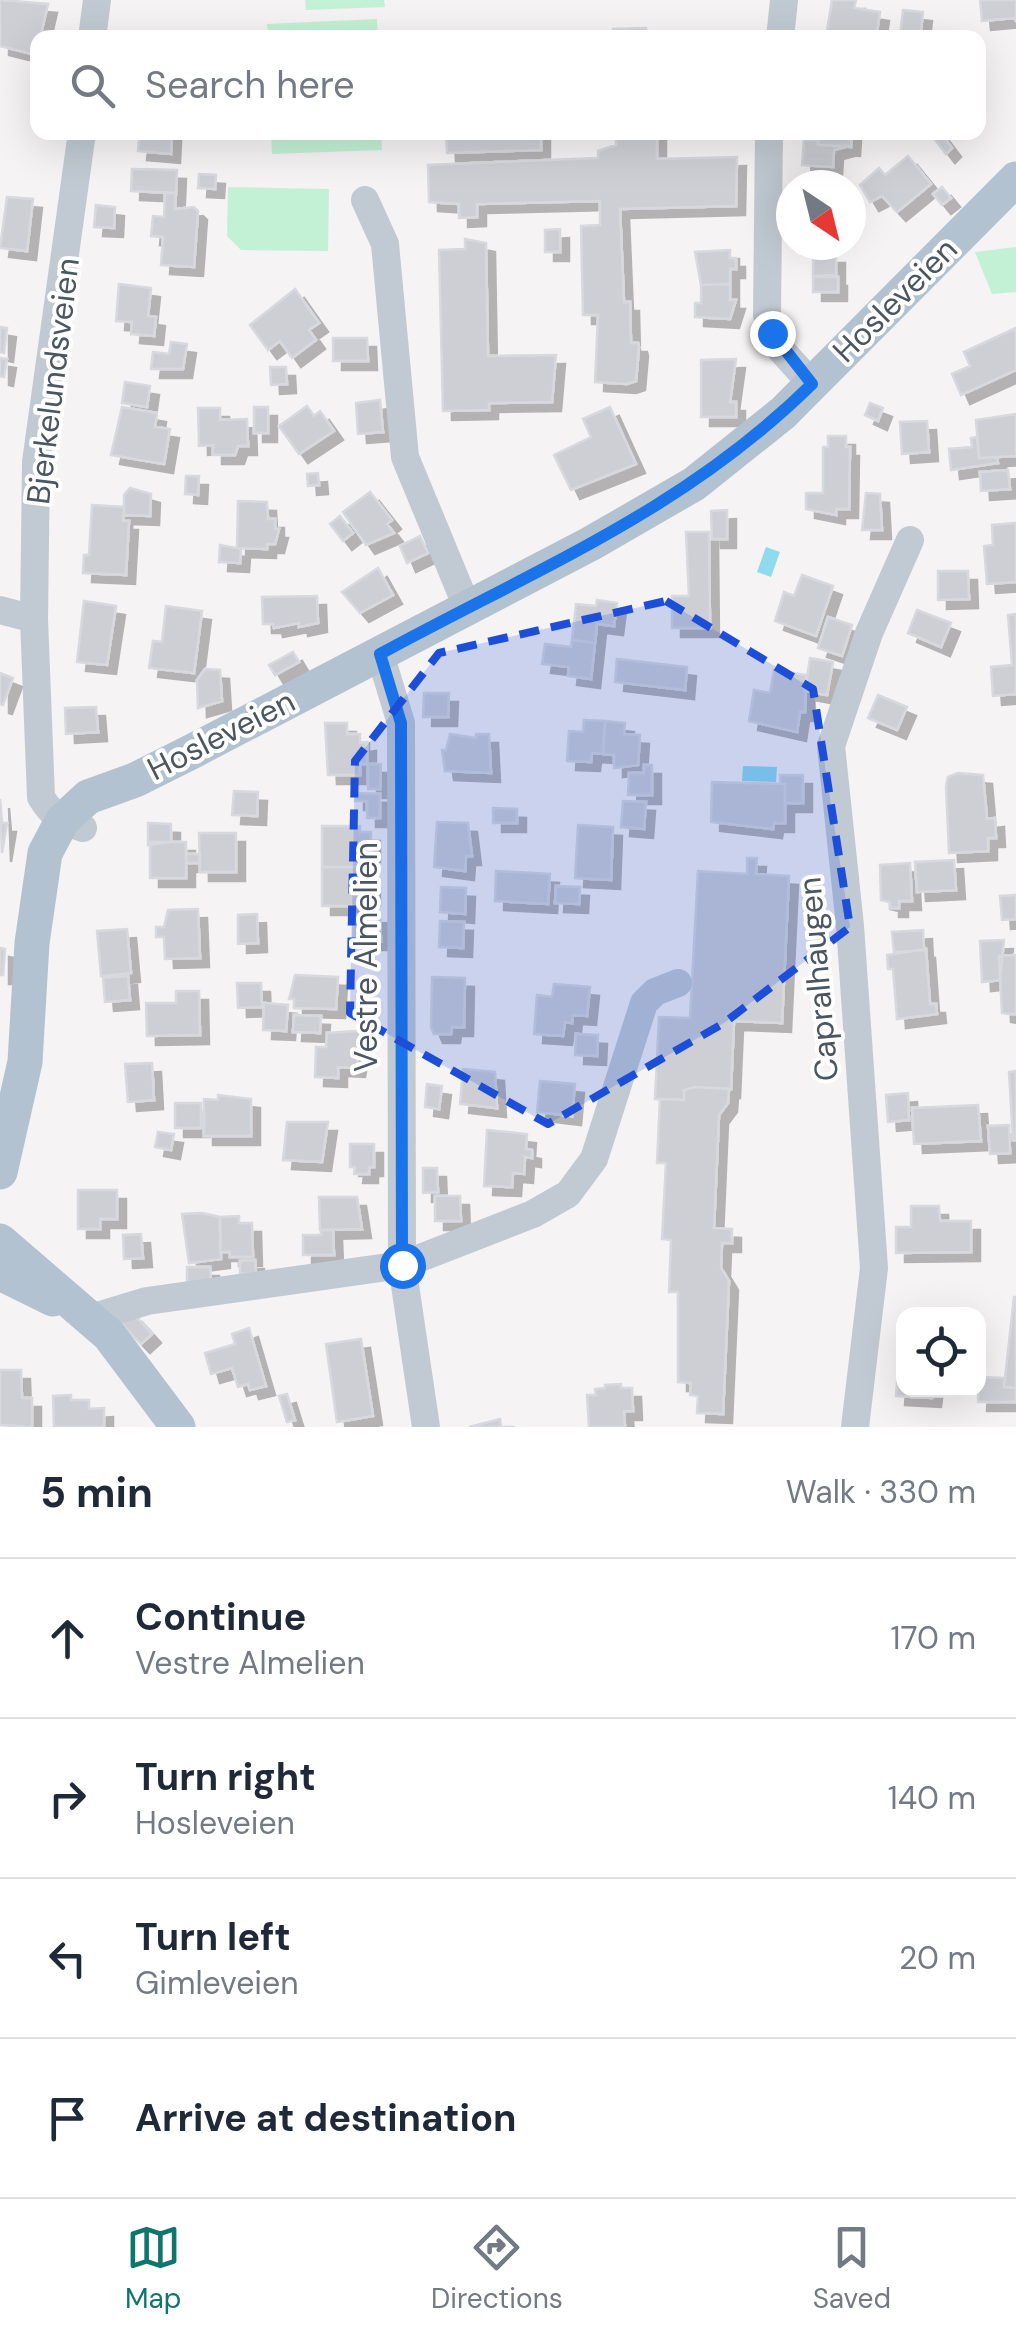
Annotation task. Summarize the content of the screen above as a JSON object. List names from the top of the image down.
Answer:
{
  "streets": {
    "main road": ["Hosleveien"],
    "street": ["Bjerkelundsveien", "Vestre Almelien", "Capralhaugen"]
  },
  "crossings": [
    ["Hosleveien", "Bjerkelundsveien"],
    ["Hosleveien", "Vestre Almelien"]
  ],
  "north": "bottom right",
  "page": {
    "search": "Search here",
    "heading": ["5 min", "Walk · 330 m"],
    "list": [
      ["Continue", "Vestre Almelien", "170 m"],
      ["Turn right", "Hosleveien", "140 m"],
      ["Turn left", "Gimleveien", "20 m"],
      "Arrive at destination"
    ],
    "nav": ["Map", "Directions", "Saved"]
  }
}
